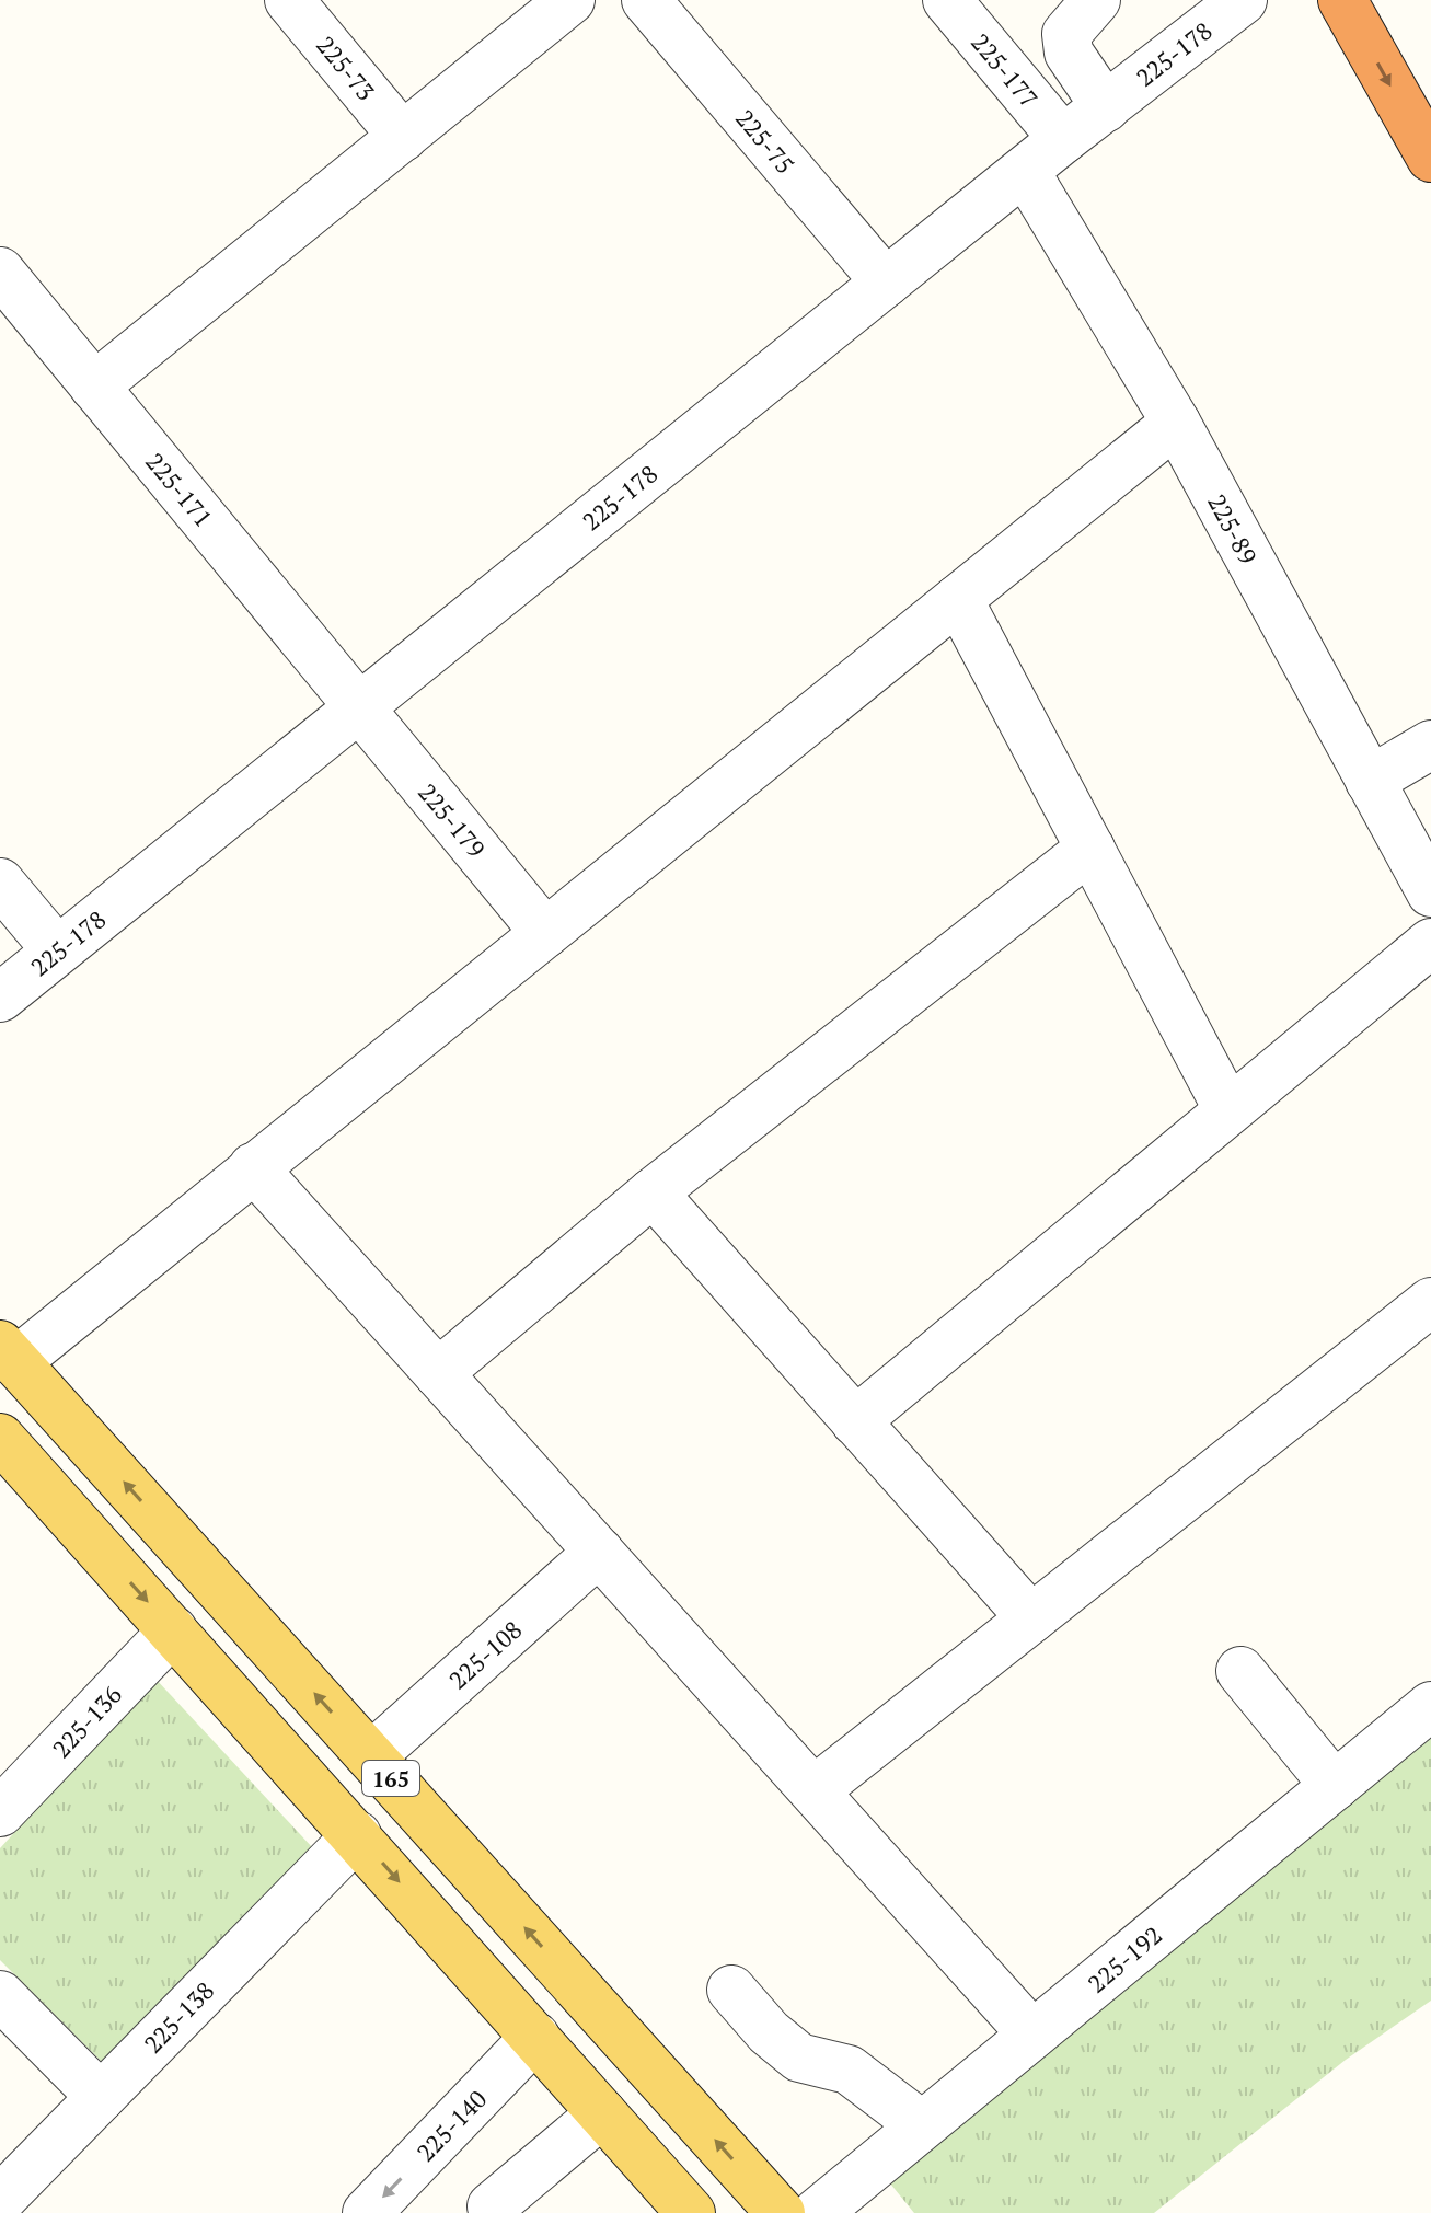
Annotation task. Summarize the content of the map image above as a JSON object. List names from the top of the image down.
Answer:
{
  "streets": {
    "main road": ["165"],
    "street": [
      "225-178",
      "225-73",
      "225-177",
      "225-75",
      "225-171",
      "225-89",
      "225-179",
      "225-108",
      "225-136",
      "225-192",
      "225-138",
      "225-140"
    ]
  },
  "crossings": [
    ["225-178", "225-177"],
    ["225-178", "225-75"],
    ["225-178", "225-171"],
    ["225-178", "225-89"],
    ["225-178", "225-179"],
    ["225-171", "225-179"],
    ["225-108", "165"],
    ["225-136", "165"],
    ["165", "225-138"],
    ["165", "225-140"]
  ]
}
